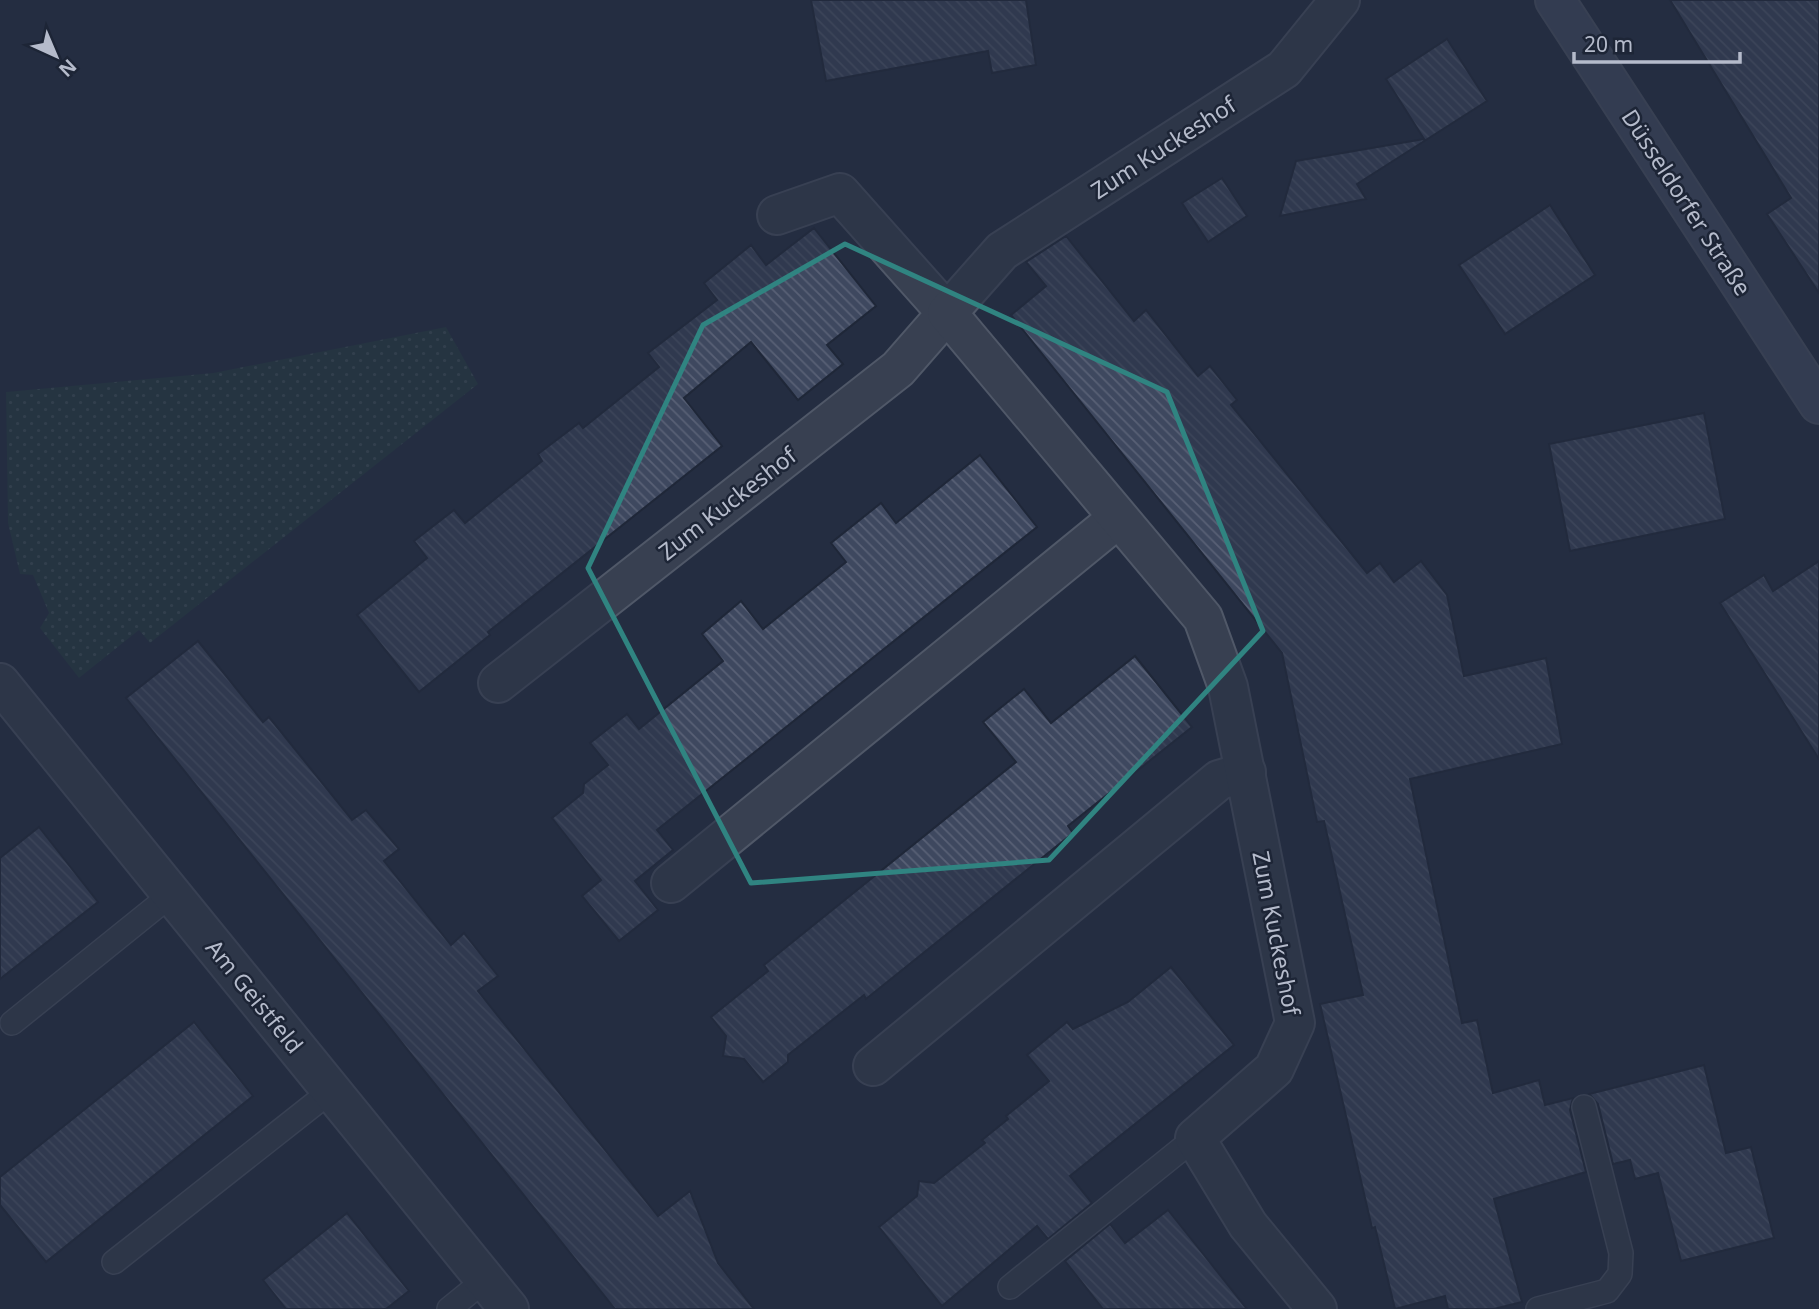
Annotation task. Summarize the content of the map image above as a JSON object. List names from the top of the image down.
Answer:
{
  "streets": {
    "main road": ["Düsseldorfer Straße"],
    "street": ["Zum Kuckeshof", "Am Geistfeld"]
  },
  "scale_bar": "20 m",
  "north": "bottom right"
}
